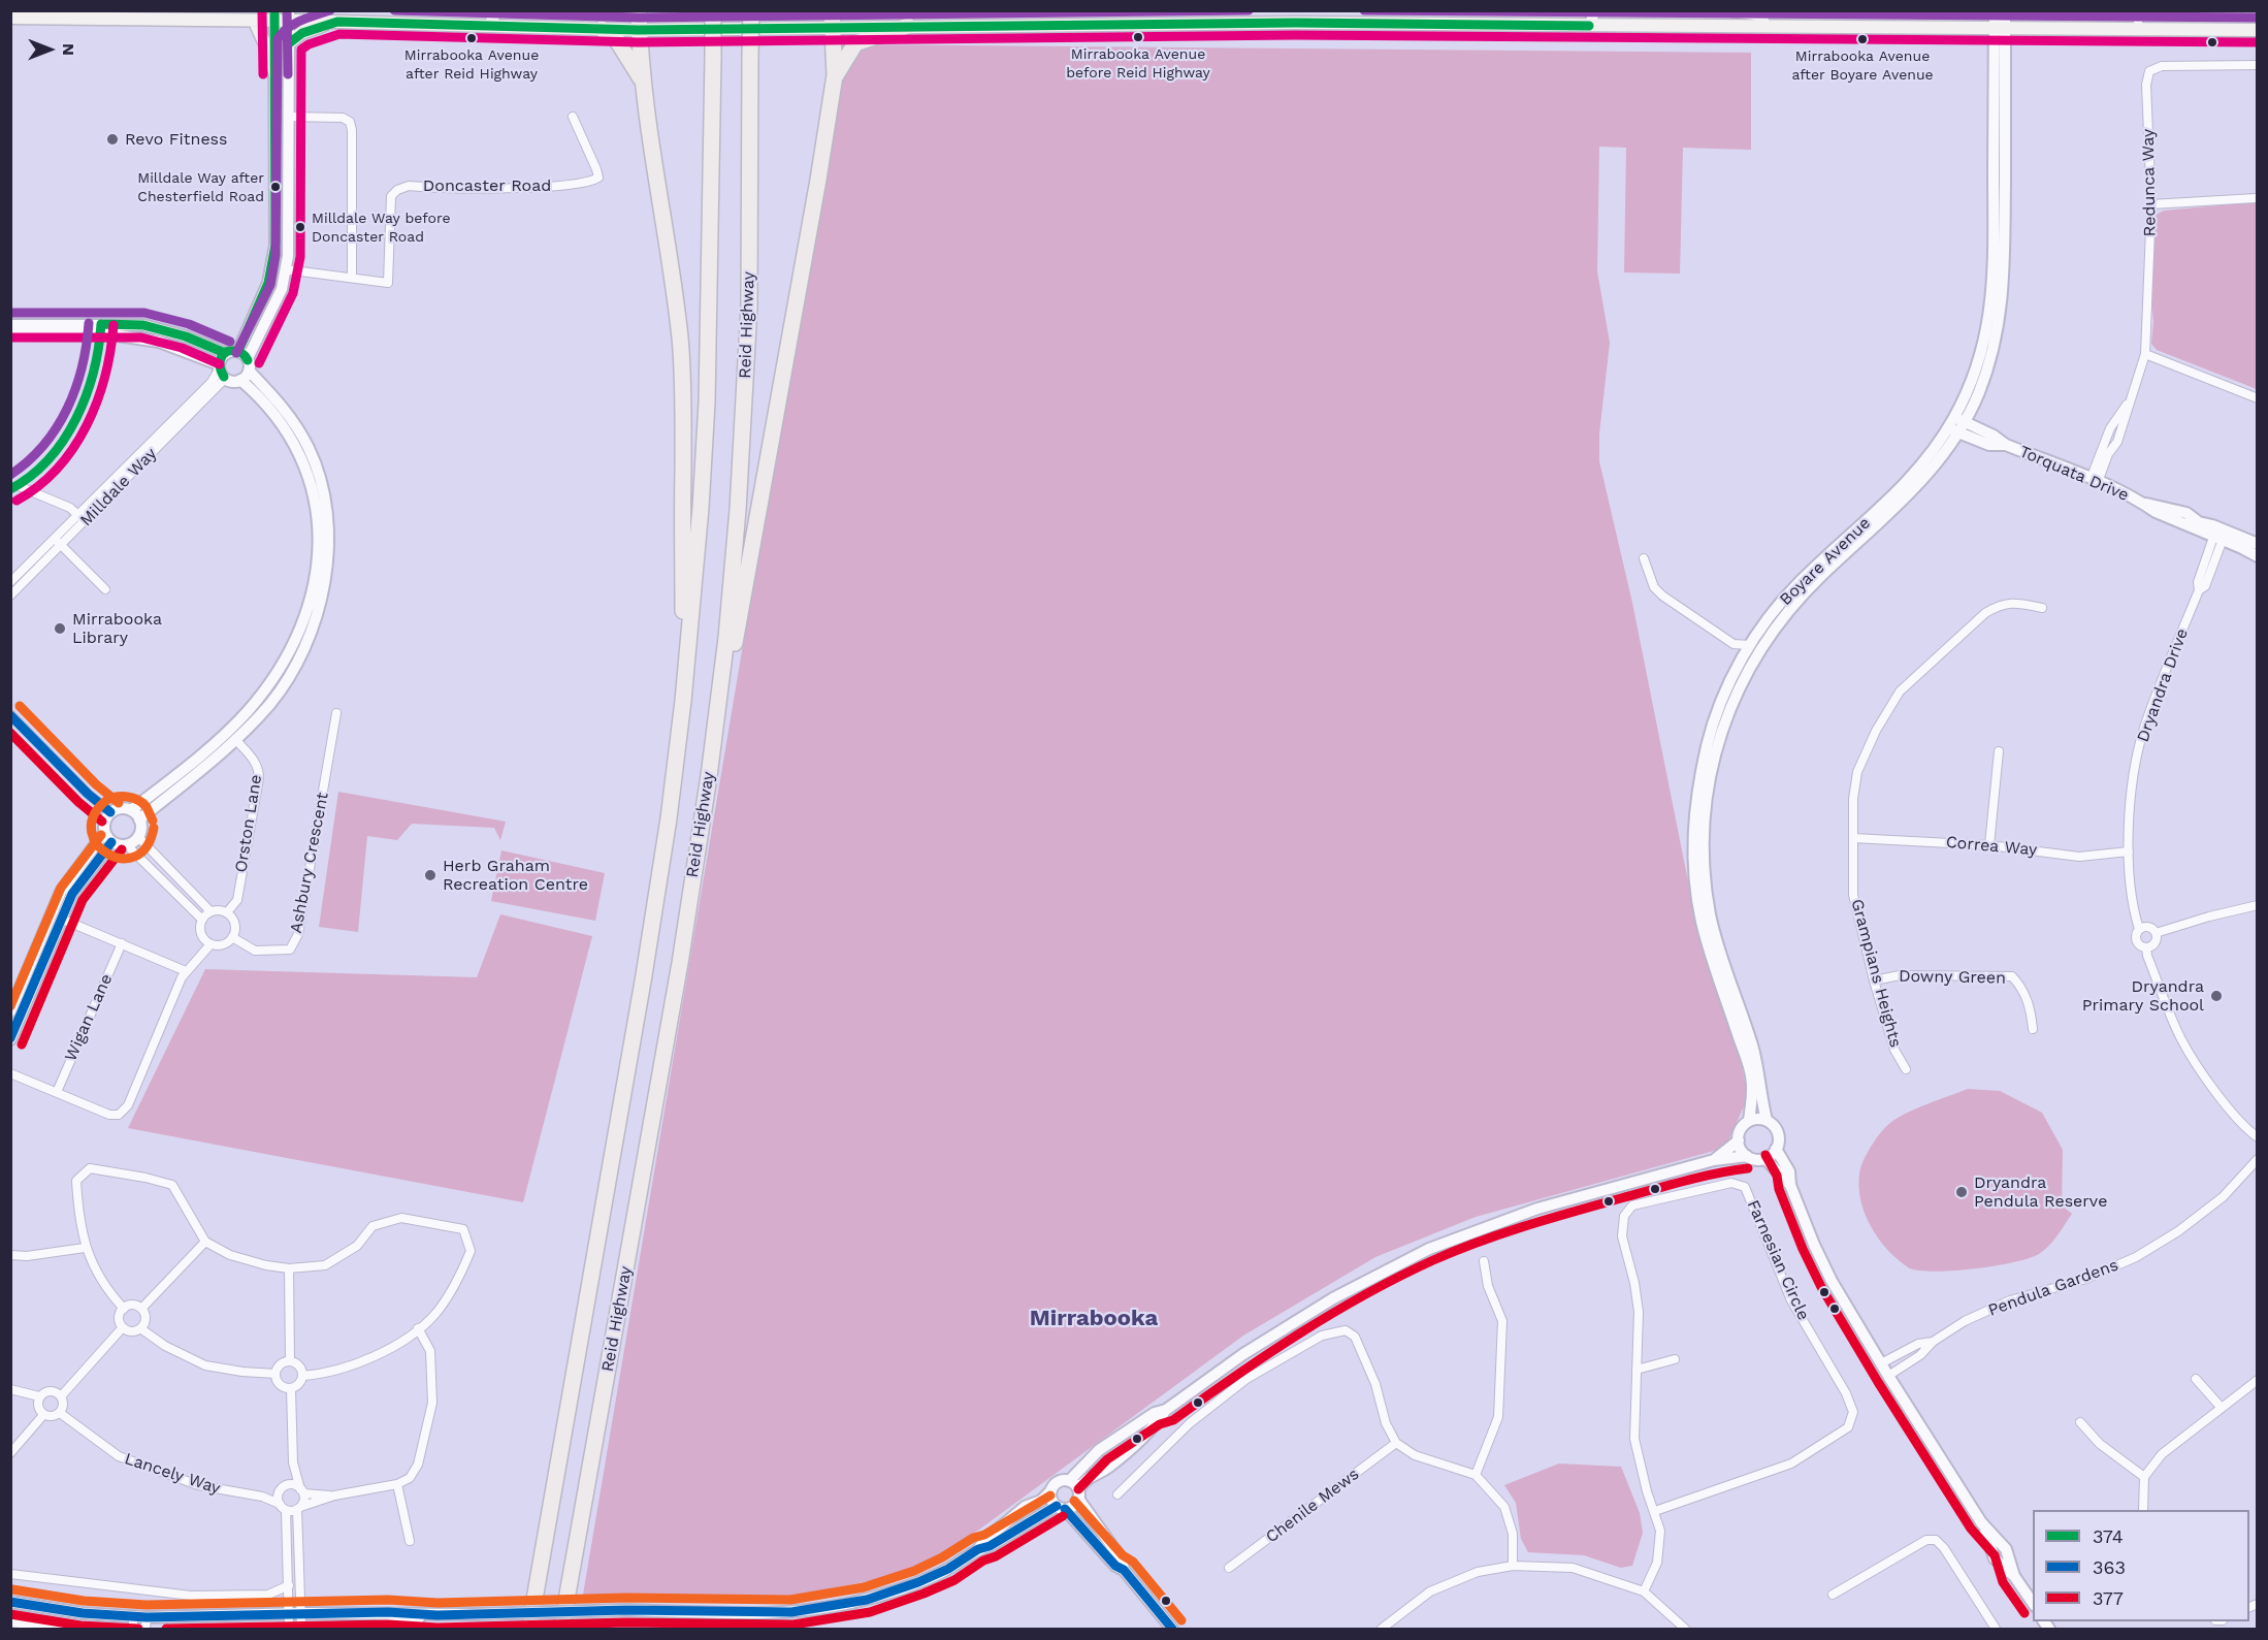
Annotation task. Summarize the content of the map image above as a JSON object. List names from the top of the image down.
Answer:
{
  "streets": {
    "highway": ["Reid Highway"],
    "street": [
      "Redunca Way",
      "Doncaster Road",
      "Torquata Drive",
      "Milldale Way",
      "Boyare Avenue",
      "Dryandra Drive",
      "Orston Lane",
      "Correa Way",
      "Ashbury Crescent",
      "Grampians Heights",
      "Downy Green",
      "Wigan Lane",
      "Farnesian Circle",
      "Pendula Gardens",
      "Lancely Way",
      "Chenile Mews"
    ]
  },
  "crossings": [
    ["Redunca Way", "Torquata Drive"],
    ["Torquata Drive", "Boyare Avenue"],
    ["Torquata Drive", "Dryandra Drive"],
    ["Dryandra Drive", "Correa Way"],
    ["Orston Lane", "Ashbury Crescent"],
    ["Correa Way", "Grampians Heights"],
    ["Grampians Heights", "Downy Green"]
  ],
  "districts": ["Mirrabooka"],
  "places": [
    "Mirrabooka Avenue before Reid Highway",
    "Mirrabooka Avenue after Reid Highway",
    "Mirrabooka Avenue after Boyare Avenue",
    "Revo Fitness",
    "Milldale Way after Chesterfield Road",
    "Milldale Way before Doncaster Road",
    "Mirrabooka Library",
    "Herb Graham Recreation Centre",
    "Dryandra Primary School",
    "Dryandra Pendula Reserve"
  ],
  "lines": ["transit line 374", "transit line 363", "transit line 377"],
  "legend": ["374", "363", "377"],
  "north": "right"
}
